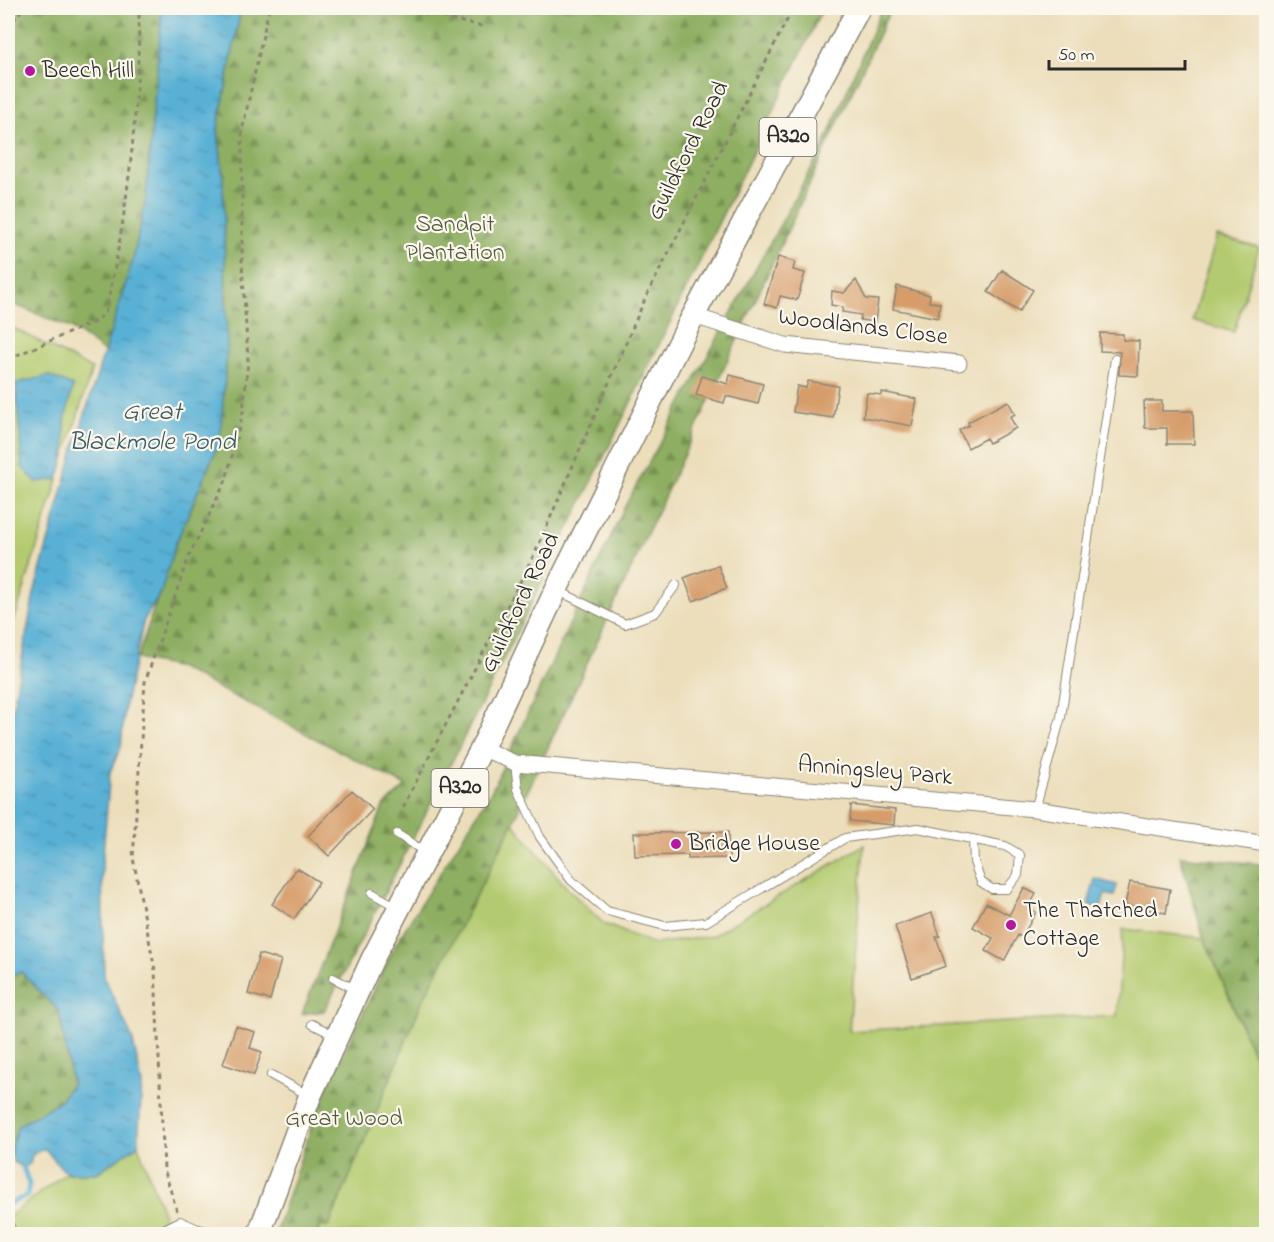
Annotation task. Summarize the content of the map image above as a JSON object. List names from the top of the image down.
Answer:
{
  "streets": {
    "main road": ["A320", "Guildford Road"],
    "street": ["Woodlands Close", "Anningsley Park"]
  },
  "crossings": [
    ["Guildford Road", "Woodlands Close"],
    ["Guildford Road", "Anningsley Park"]
  ],
  "water": ["Great Blackmole Pond"],
  "parks": ["Sandpit Plantation", "Great Wood"],
  "places": ["Beech Hill", "Bridge House", "The Thatched Cottage"],
  "scale_bar": "50 m"
}
